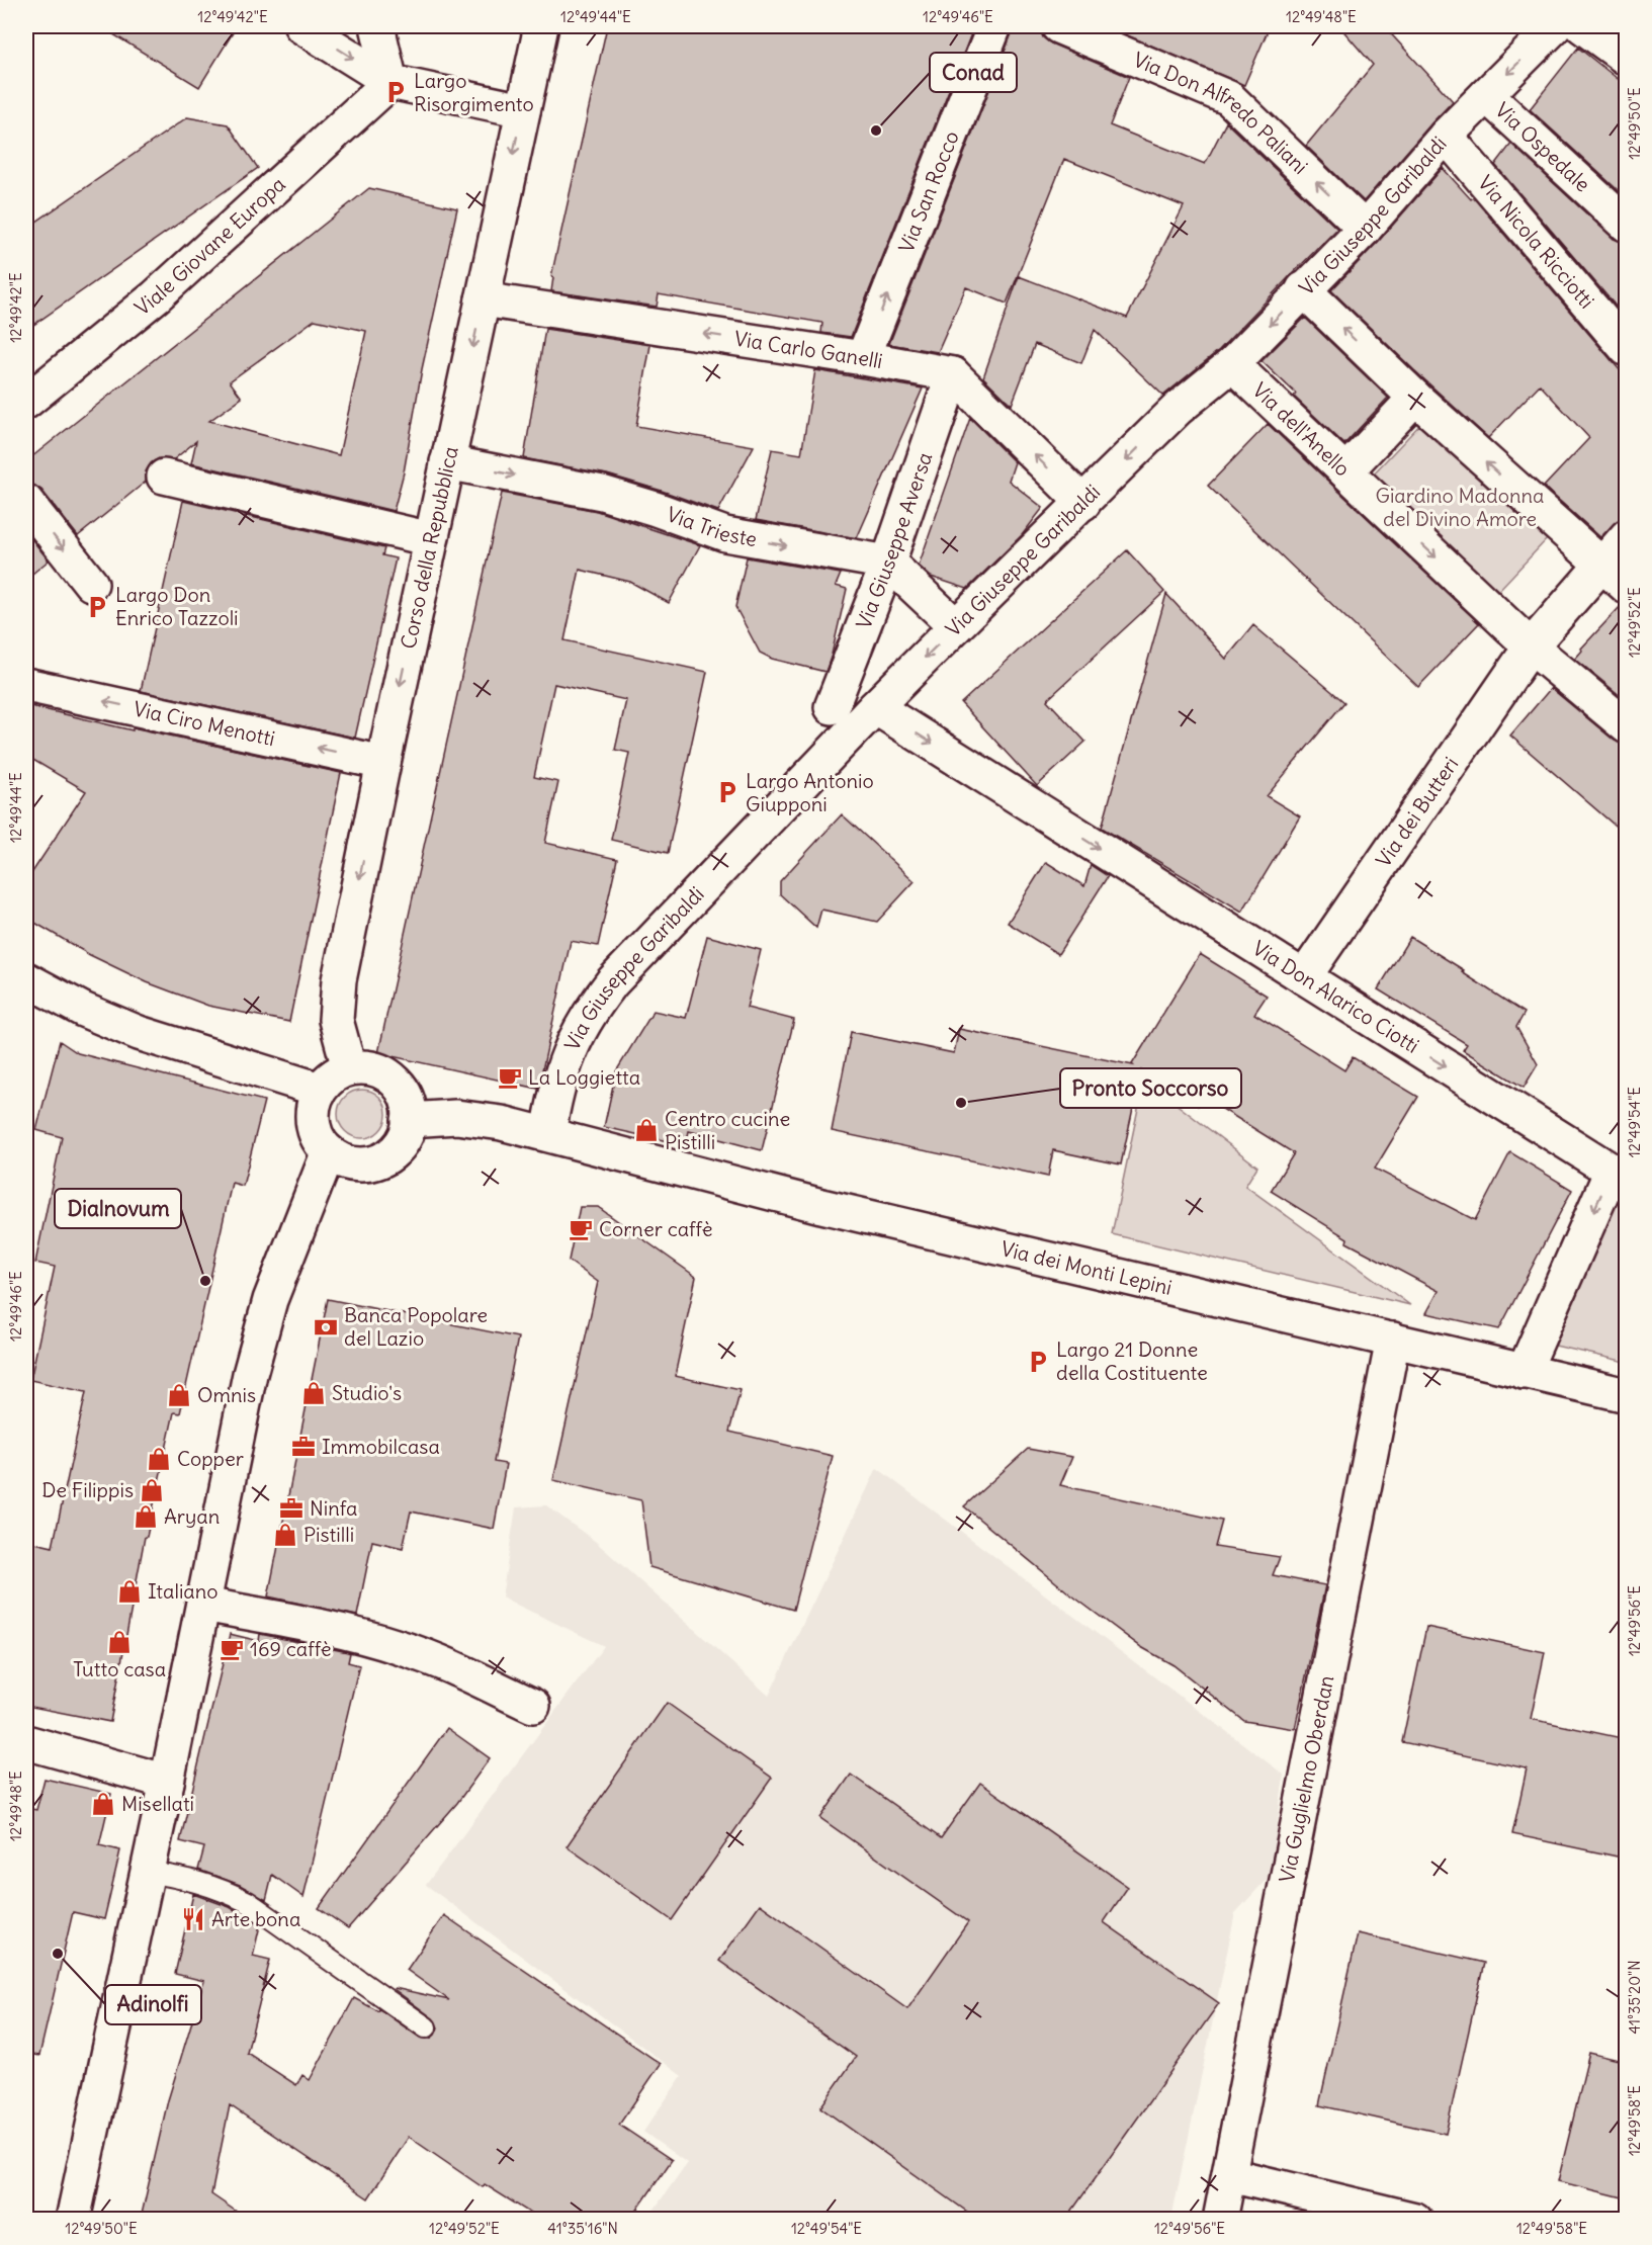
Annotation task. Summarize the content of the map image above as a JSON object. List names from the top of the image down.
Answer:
{
  "streets": {
    "street": [
      "Via Don Alfredo Paliani",
      "Via Ospedale",
      "Via San Rocco",
      "Via Giuseppe Garibaldi",
      "Via Nicola Ricciotti",
      "Viale Giovane Europa",
      "Via Carlo Ganelli",
      "Via dell'Anello",
      "Via Trieste",
      "Via Giuseppe Aversa",
      "Corso della Repubblica",
      "Via Ciro Menotti",
      "Via dei Butteri",
      "Via Don Alarico Ciotti",
      "Via dei Monti Lepini",
      "Via Guglielmo Oberdan"
    ]
  },
  "crossings": [
    ["Via Don Alfredo Paliani", "Via Giuseppe Garibaldi"],
    ["Via Ospedale", "Via Giuseppe Garibaldi"],
    ["Via San Rocco", "Via Carlo Ganelli"],
    ["Via Giuseppe Garibaldi", "Via Nicola Ricciotti"],
    ["Via Giuseppe Garibaldi", "Via dell'Anello"],
    ["Via Giuseppe Garibaldi", "Via Don Alarico Ciotti"],
    ["Via Giuseppe Garibaldi", "Via dei Monti Lepini"],
    ["Via Carlo Ganelli", "Via Giuseppe Aversa"],
    ["Via Carlo Ganelli", "Corso della Repubblica"],
    ["Via dell'Anello", "Via dei Butteri"],
    ["Via Trieste", "Via Giuseppe Aversa"],
    ["Via Trieste", "Corso della Repubblica"],
    ["Corso della Repubblica", "Via Ciro Menotti"],
    ["Corso della Repubblica", "Via dei Monti Lepini"],
    ["Via dei Butteri", "Via Don Alarico Ciotti"],
    ["Via Don Alarico Ciotti", "Via dei Monti Lepini"],
    ["Via dei Monti Lepini", "Via Guglielmo Oberdan"]
  ],
  "one_way": [
    "Via Don Alfredo Paliani",
    "Via San Rocco",
    "Via Carlo Ganelli",
    "Via Trieste",
    "Corso della Repubblica",
    "Via Don Alarico Ciotti"
  ],
  "parks": ["Giardino Madonna del Divino Amore"],
  "places": {
    "parking": [
      "Largo Risorgimento",
      "Largo Don Enrico Tazzoli",
      "Largo Antonio Giupponi",
      "Largo 21 Donne della Costituente"
    ],
    "other": [
      "Conad",
      "Pronto Soccorso",
      "Dialnovum",
      "Adinolfi"
    ],
    "cafe": ["La Loggietta", "Corner caffè", "169 caffè"],
    "shop": [
      "Centro cucine Pistilli",
      "Studio's",
      "Omnis",
      "Copper",
      "De Filippis",
      "Aryan",
      "Pistilli",
      "Italiano",
      "Tutto casa",
      "Misellati"
    ],
    "bank": ["Banca Popolare del Lazio"],
    "office": ["Immobilcasa", "Ninfa"],
    "restaurant": ["Arte bona"]
  },
  "coordinates": [
    "12°49'42\"E",
    "12°49'44\"E",
    "12°49'46\"E",
    "12°49'48\"E",
    "12°49'50\"E",
    "12°49'52\"E",
    "12°49'54\"E",
    "12°49'56\"E",
    "41°35'20\"N",
    "12°49'58\"E",
    "41°35'16\"N"
  ]
}
